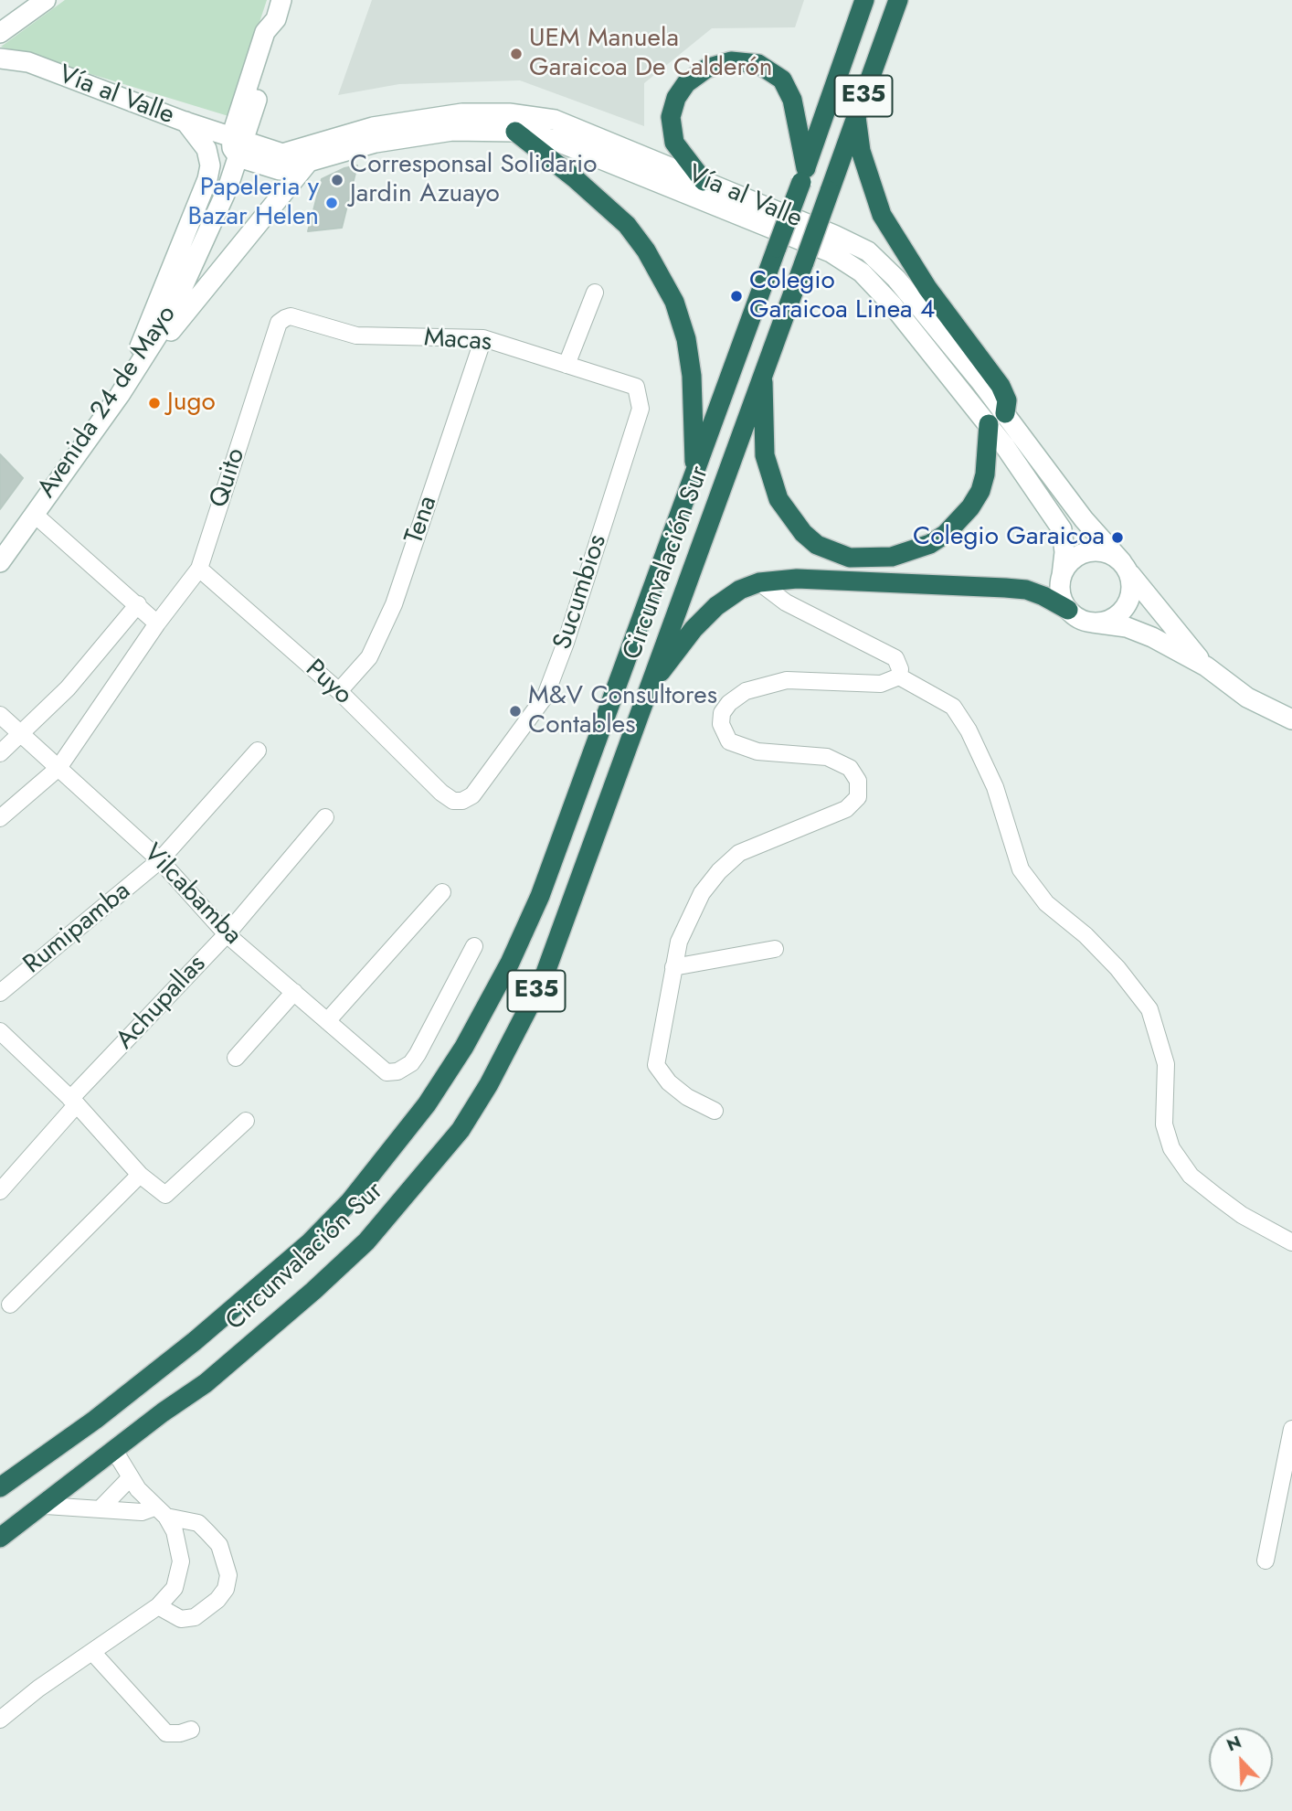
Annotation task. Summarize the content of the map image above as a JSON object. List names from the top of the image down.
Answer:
{
  "streets": {
    "highway": ["E35", "Circunvalación Sur"],
    "main road": ["Vía al Valle", "Avenida 24 de Mayo"],
    "street": [
      "Macas",
      "Quito",
      "Tena",
      "Sucumbios",
      "Puyo",
      "Vilcabamba",
      "Rumipamba",
      "Achupallas"
    ]
  },
  "crossings": [
    ["Vía al Valle", "Avenida 24 de Mayo"],
    ["Macas", "Quito"],
    ["Macas", "Tena"],
    ["Macas", "Sucumbios"],
    ["Quito", "Puyo"],
    ["Quito", "Vilcabamba"],
    ["Tena", "Puyo"],
    ["Sucumbios", "Puyo"],
    ["Vilcabamba", "Rumipamba"],
    ["Vilcabamba", "Achupallas"]
  ],
  "places": [
    "UEM Manuela Garaicoa De Calderón",
    "Corresponsal Solidario Jardin Azuayo",
    "Papeleria y Bazar Helen",
    "Colegio Garaicoa Linea 4",
    "Jugo",
    "Colegio Garaicoa",
    "M&V Consultores Contables"
  ],
  "north": "top left"
}
